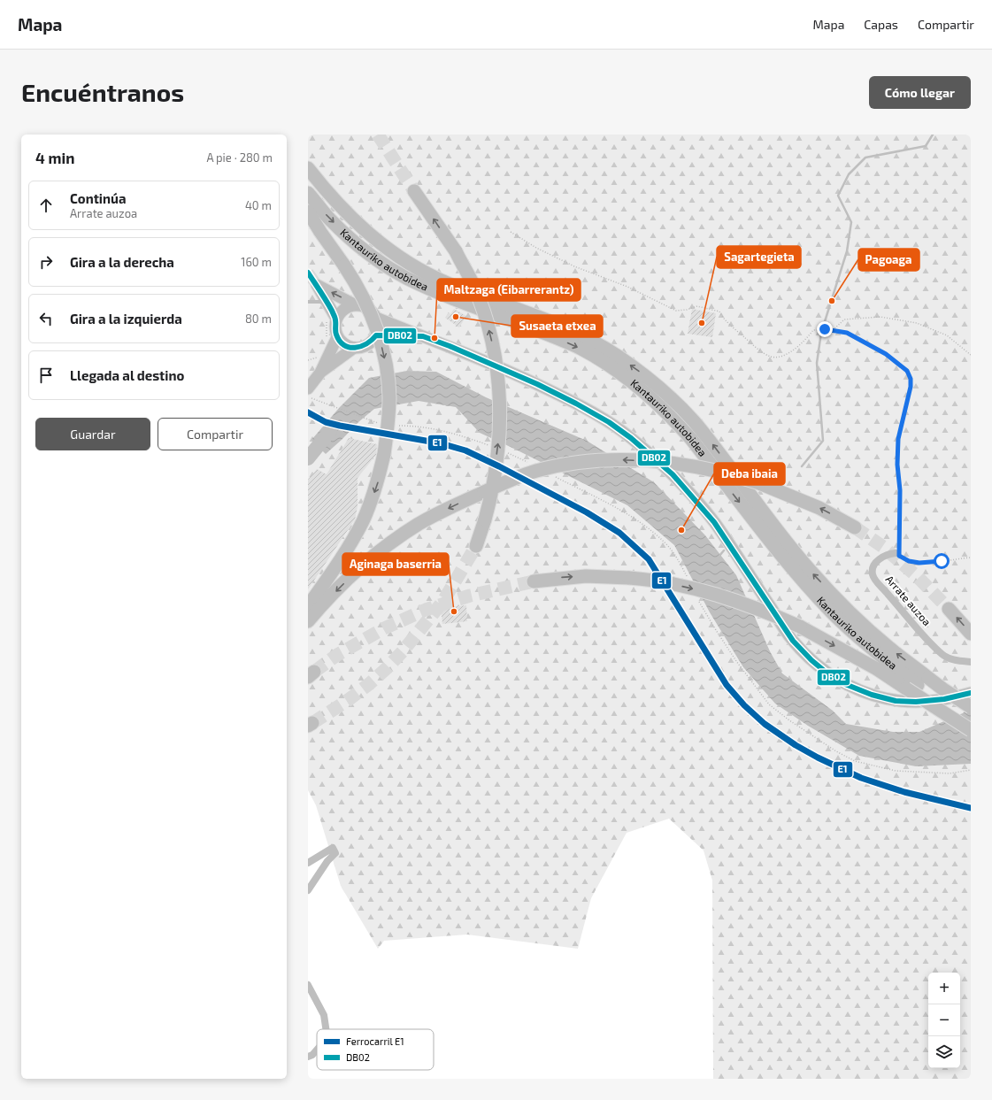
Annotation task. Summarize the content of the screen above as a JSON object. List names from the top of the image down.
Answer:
{
  "streets": {
    "highway": ["Kantauriko autobidea"],
    "street": ["Arrate auzoa"]
  },
  "places": [
    "Pagoaga",
    "Susaeta etxea",
    "Sagartegieta",
    "Maltzaga (Eibarrerantz)",
    "Deba ibaia",
    "Aginaga baserria"
  ],
  "lines": ["transit line DB02", "rail line E1"],
  "legend": ["Ferrocarril E1", "DB02"],
  "page": {
    "header": "Mapa",
    "nav": ["Mapa", "Capas", "Compartir"],
    "buttons": [
      "Cómo llegar",
      ["Guardar", "Compartir"]
    ],
    "title": "Encuéntranos",
    "heading": ["4 min", "A pie · 280 m"],
    "list": [
      ["Continúa", "Arrate auzoa", "40 m"],
      ["Gira a la derecha", "160 m"],
      ["Gira a la izquierda", "80 m"],
      "Llegada al destino"
    ],
    "map_buttons": ["+", "−"]
  }
}
